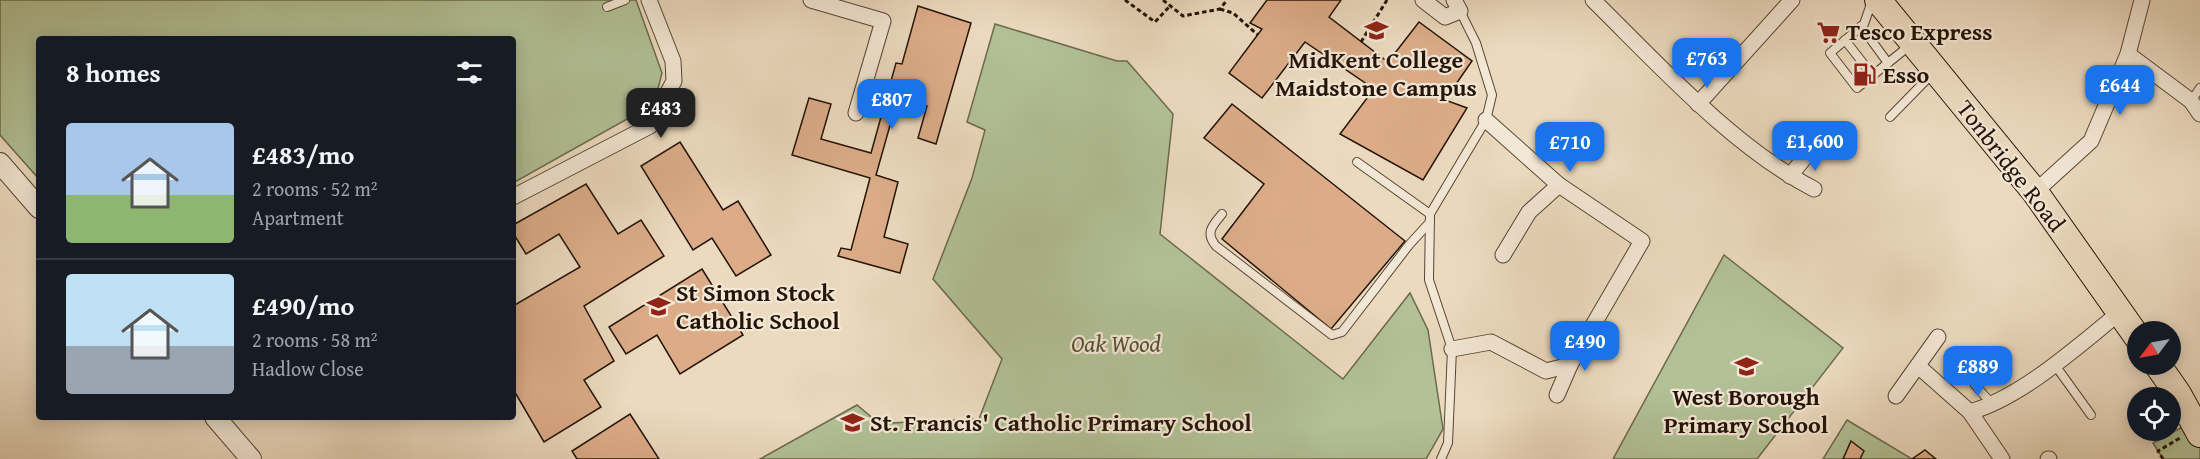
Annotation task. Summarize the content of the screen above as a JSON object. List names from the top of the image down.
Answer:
{
  "streets": {
    "main road": ["Tonbridge Road"]
  },
  "parks": ["Oak Wood"],
  "places": {
    "school or university": [
      "MidKent College Maidstone Campus",
      "St Simon Stock Catholic School",
      "West Borough Primary School",
      "St. Francis' Catholic Primary School"
    ],
    "supermarket": ["Tesco Express"],
    "fuel station": ["Esso"]
  },
  "north": "bottom left",
  "page": {
    "heading": "8 homes",
    "price": [
      "£763",
      "£644",
      "£807",
      "£483",
      "£1,600",
      "£710",
      "£490",
      "£889"
    ],
    "list": [
      {
        "name": "£483/mo",
        "note": "2 rooms · 52 m² · Apartment"
      },
      {
        "name": "£490/mo",
        "note": "2 rooms · 58 m² · Hadlow Close"
      }
    ]
  }
}
